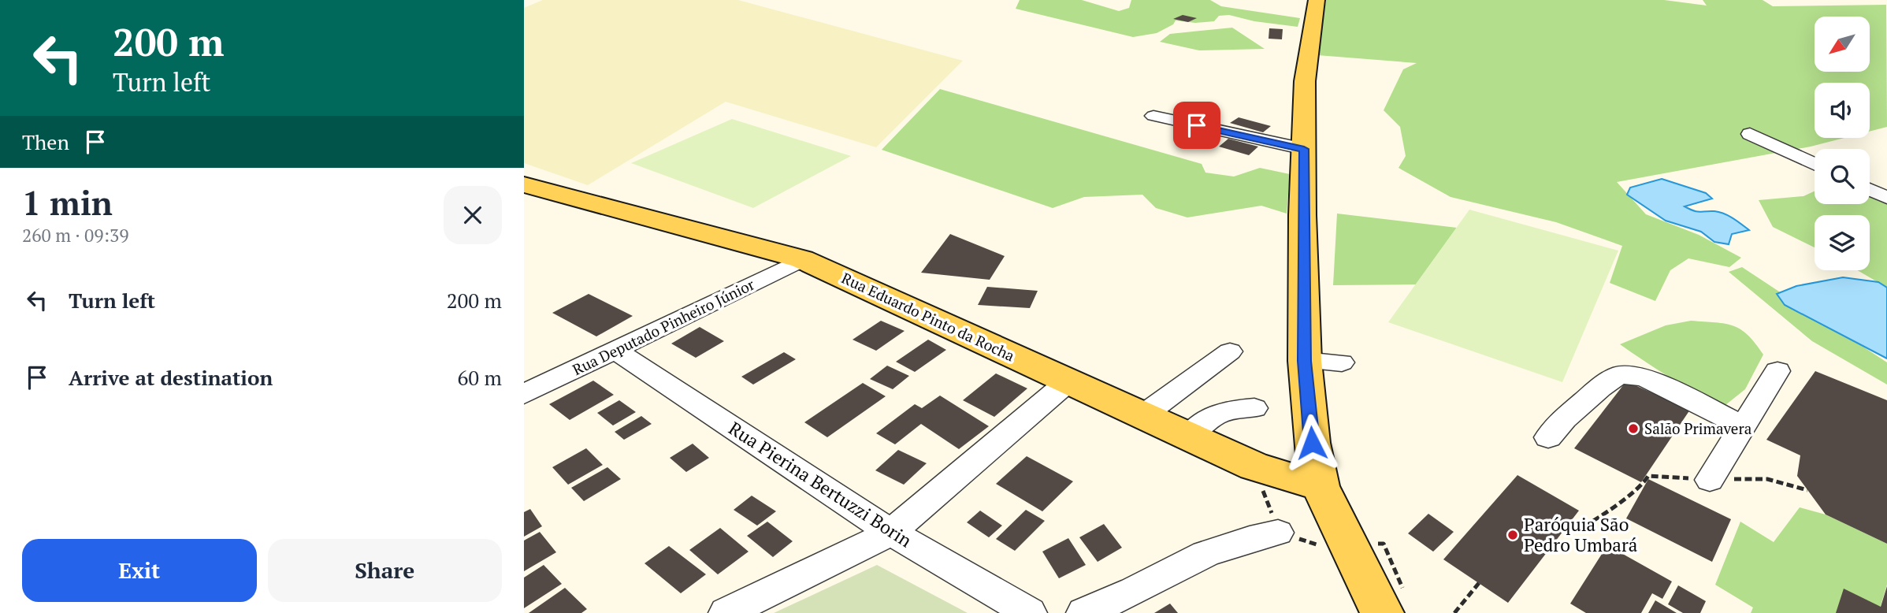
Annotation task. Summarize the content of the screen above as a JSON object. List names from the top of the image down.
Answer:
{
  "streets": {
    "main road": ["Rua Eduardo Pinto da Rocha"],
    "street": ["Rua Deputado Pinheiro Júnior", "Rua Pierina Bertuzzi Borin"]
  },
  "crossings": [
    ["Rua Eduardo Pinto da Rocha", "Rua Deputado Pinheiro Júnior"],
    ["Rua Deputado Pinheiro Júnior", "Rua Pierina Bertuzzi Borin"]
  ],
  "places": ["Salão Primavera", "Paróquia São Pedro Umbará"],
  "north": "bottom left",
  "page": {
    "turn": ["200 m", "Turn left"],
    "then": "Then",
    "heading": ["1 min", "260 m · 09:39"],
    "list": [
      {
        "name": "Turn left",
        "value": "200 m"
      },
      {
        "name": "Arrive at destination",
        "value": "60 m"
      }
    ],
    "buttons": ["Exit", "Share"]
  }
}
